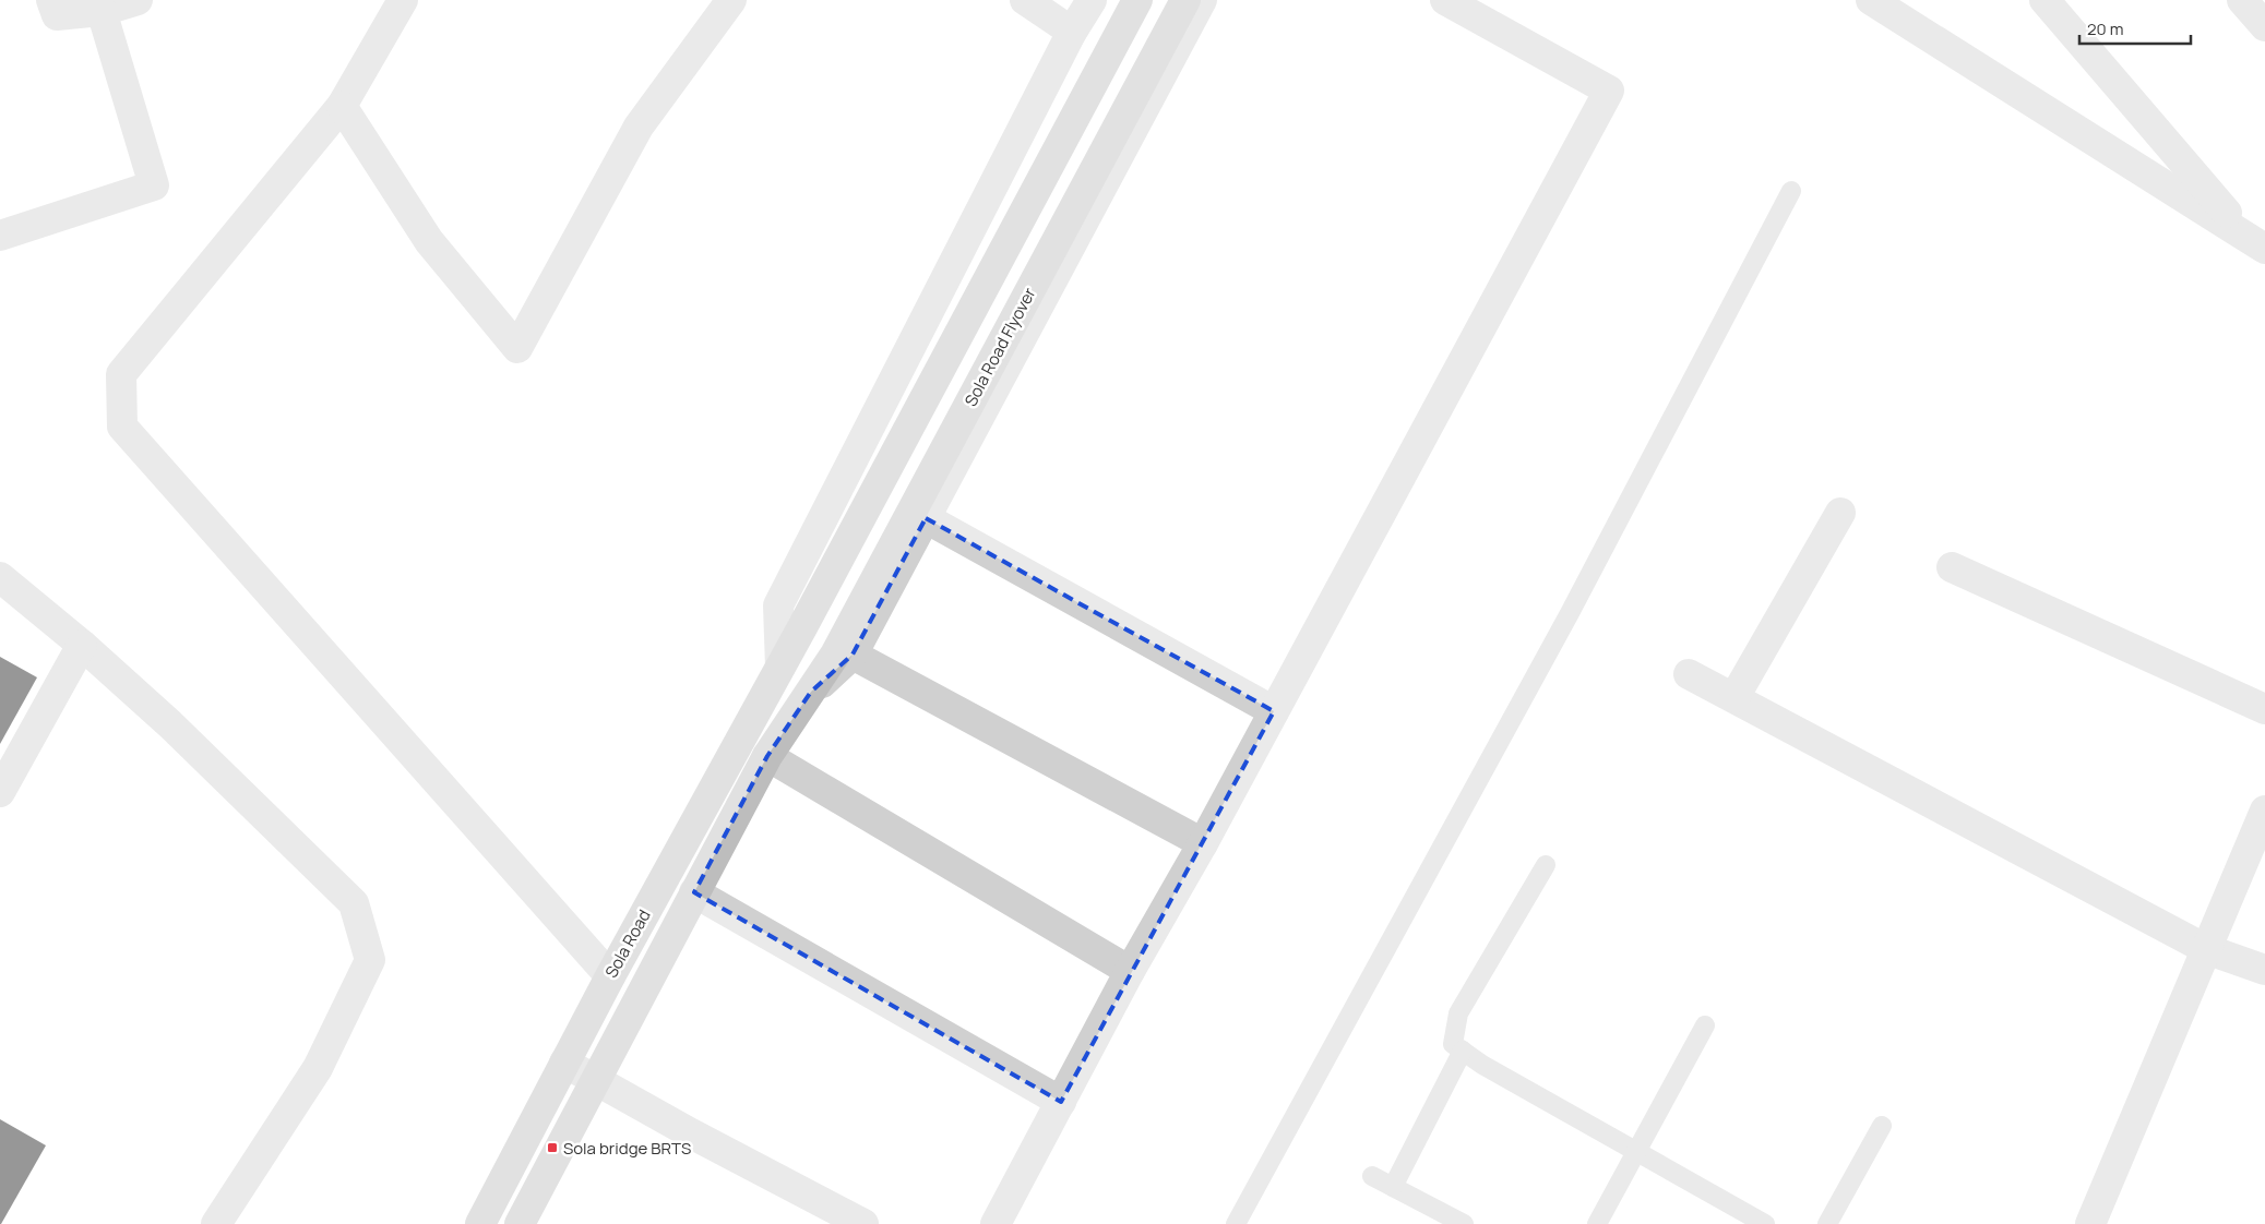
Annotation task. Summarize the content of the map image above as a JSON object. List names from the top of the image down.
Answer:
{
  "streets": {
    "main road": ["Sola Road Flyover", "Sola Road"]
  },
  "crossings": [
    ["Sola Road Flyover", "Sola Road"]
  ],
  "places": {
    "transit": ["Sola bridge BRTS"]
  },
  "scale_bar": "20 m"
}
